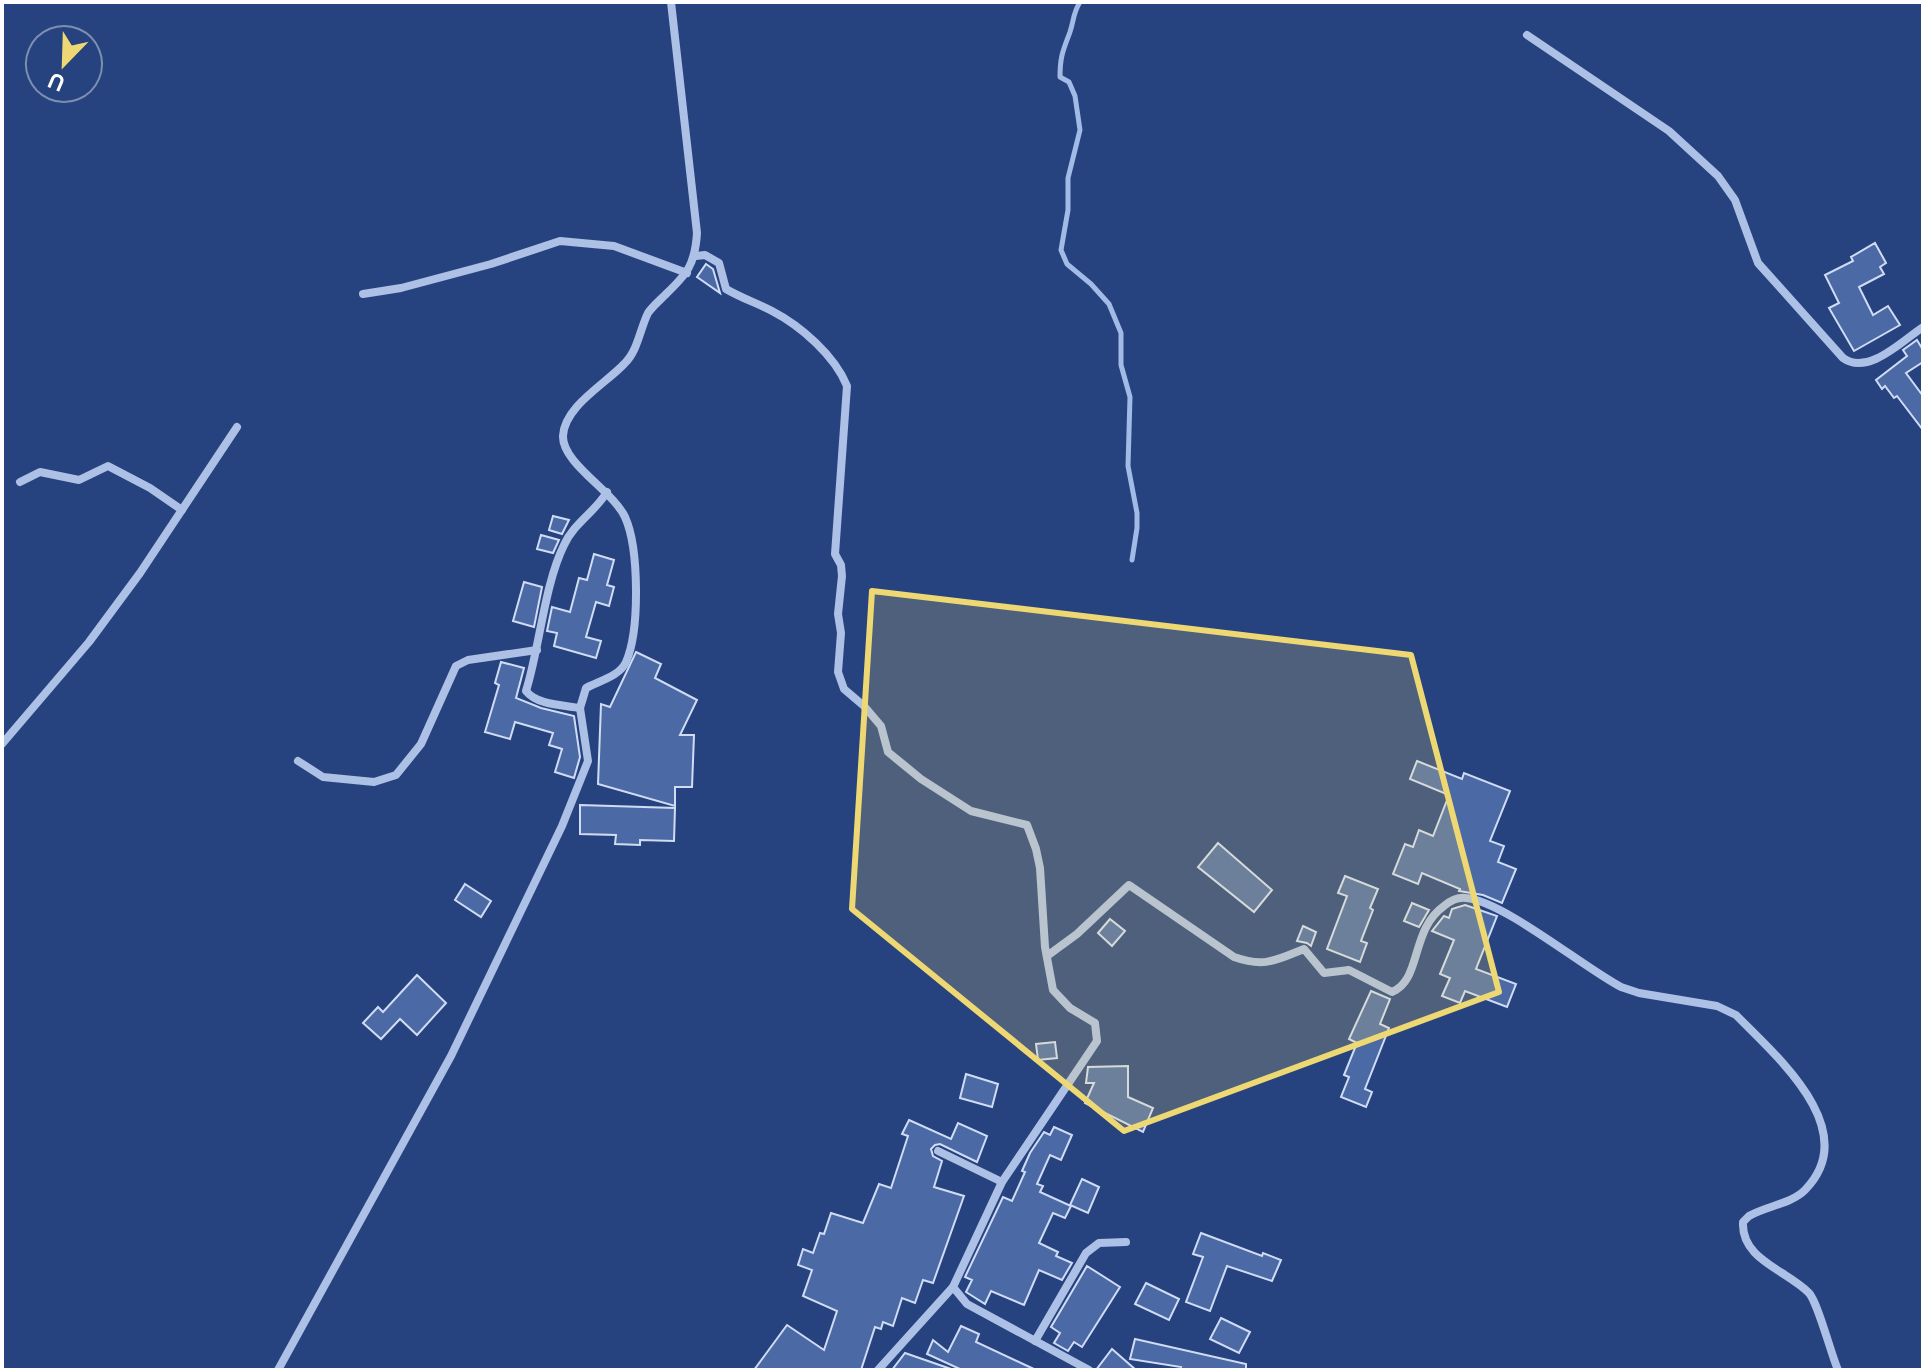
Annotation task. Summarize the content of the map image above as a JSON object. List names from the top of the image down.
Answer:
{
  "north": "bottom left"
}
